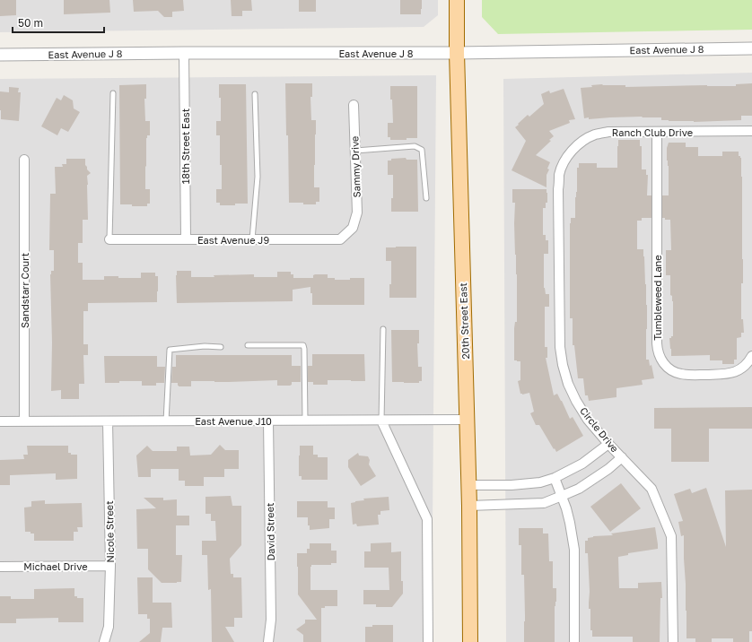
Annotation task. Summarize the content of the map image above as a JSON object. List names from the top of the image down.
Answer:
{
  "streets": {
    "main road": ["20th Street East"],
    "street": [
      "East Avenue J 8",
      "Ranch Club Drive",
      "18th Street East",
      "Sammy Drive",
      "East Avenue J9",
      "Sandstarr Court",
      "Tumbleweed Lane",
      "East Avenue J10",
      "Circle Drive",
      "Nicole Street",
      "David Street",
      "Michael Drive"
    ]
  },
  "crossings": [
    ["East Avenue J 8", "18th Street East"],
    ["East Avenue J 8", "20th Street East"],
    ["Ranch Club Drive", "Tumbleweed Lane"],
    ["Ranch Club Drive", "Circle Drive"],
    ["18th Street East", "East Avenue J9"],
    ["Sammy Drive", "East Avenue J9"],
    ["Sandstarr Court", "East Avenue J10"],
    ["20th Street East", "East Avenue J10"],
    ["East Avenue J10", "Nicole Street"],
    ["East Avenue J10", "David Street"],
    ["Nicole Street", "Michael Drive"]
  ],
  "scale_bar": "50 m"
}
